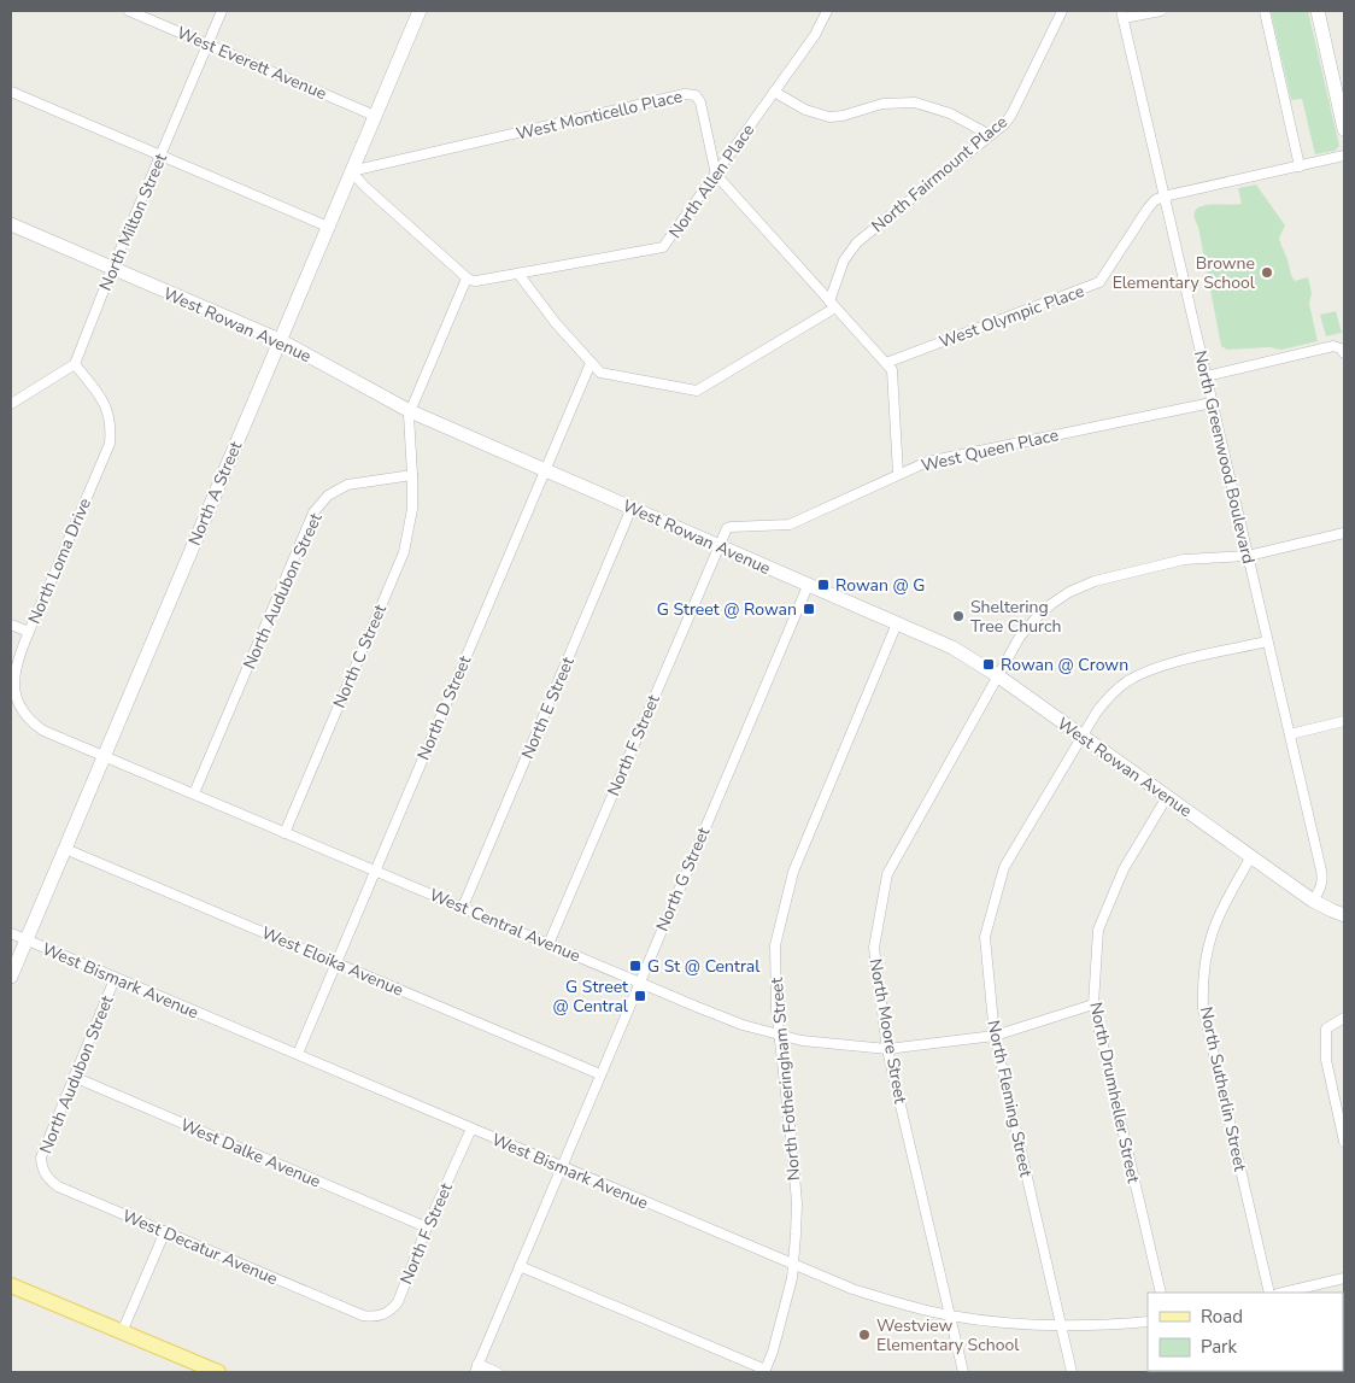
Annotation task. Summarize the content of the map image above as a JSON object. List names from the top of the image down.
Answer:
{
  "streets": {
    "street": [
      "West Everett Avenue",
      "West Monticello Place",
      "North Fairmount Place",
      "North Allen Place",
      "North Milton Street",
      "West Olympic Place",
      "West Rowan Avenue",
      "West Queen Place",
      "North Greenwood Boulevard",
      "North A Street",
      "North Loma Drive",
      "North Audubon Street",
      "North C Street",
      "North D Street",
      "North E Street",
      "North F Street",
      "North G Street",
      "West Central Avenue",
      "West Eloika Avenue",
      "West Bismark Avenue",
      "North Moore Street",
      "North Fotheringham Street",
      "North Sutherlin Street",
      "North Drumheller Street",
      "North Fleming Street",
      "West Dalke Avenue",
      "West Decatur Avenue"
    ]
  },
  "crossings": [
    ["West Everett Avenue", "North Milton Street"],
    ["West Everett Avenue", "North A Street"],
    ["West Monticello Place", "North Fairmount Place"],
    ["West Monticello Place", "North Allen Place"],
    ["West Monticello Place", "West Olympic Place"],
    ["West Monticello Place", "North A Street"],
    ["North Milton Street", "West Rowan Avenue"],
    ["North Milton Street", "North Loma Drive"],
    ["West Olympic Place", "North Greenwood Boulevard"],
    ["West Rowan Avenue", "West Queen Place"],
    ["West Rowan Avenue", "North Greenwood Boulevard"],
    ["West Rowan Avenue", "North A Street"],
    ["West Rowan Avenue", "North D Street"],
    ["West Rowan Avenue", "North E Street"],
    ["West Rowan Avenue", "North F Street"],
    ["West Rowan Avenue", "North G Street"],
    ["West Rowan Avenue", "North Moore Street"],
    ["West Rowan Avenue", "North Fotheringham Street"],
    ["West Rowan Avenue", "North Sutherlin Street"],
    ["West Rowan Avenue", "North Drumheller Street"],
    ["West Rowan Avenue", "North Fleming Street"],
    ["West Queen Place", "North Greenwood Boulevard"],
    ["West Queen Place", "North F Street"],
    ["North Greenwood Boulevard", "North Moore Street"],
    ["North Greenwood Boulevard", "North Fleming Street"],
    ["North A Street", "North Loma Drive"],
    ["North A Street", "West Central Avenue"],
    ["North A Street", "West Eloika Avenue"],
    ["North A Street", "West Bismark Avenue"],
    ["North Loma Drive", "West Central Avenue"],
    ["North Audubon Street", "North C Street"],
    ["North Audubon Street", "West Central Avenue"],
    ["North Audubon Street", "West Bismark Avenue"],
    ["North Audubon Street", "West Dalke Avenue"],
    ["North Audubon Street", "West Decatur Avenue"],
    ["North C Street", "West Central Avenue"],
    ["North D Street", "West Central Avenue"],
    ["North D Street", "West Eloika Avenue"],
    ["North D Street", "West Bismark Avenue"],
    ["North E Street", "West Central Avenue"],
    ["North F Street", "West Central Avenue"],
    ["North F Street", "West Bismark Avenue"],
    ["North F Street", "West Dalke Avenue"],
    ["North F Street", "West Decatur Avenue"],
    ["North G Street", "West Central Avenue"],
    ["North G Street", "West Eloika Avenue"],
    ["North G Street", "West Bismark Avenue"],
    ["West Central Avenue", "North Moore Street"],
    ["West Central Avenue", "North Fotheringham Street"],
    ["West Central Avenue", "North Drumheller Street"],
    ["West Central Avenue", "North Fleming Street"],
    ["West Bismark Avenue", "North Moore Street"],
    ["West Bismark Avenue", "North Fotheringham Street"],
    ["West Bismark Avenue", "North Fleming Street"]
  ],
  "places": {
    "other": ["Browne Elementary School", "Sheltering Tree Church", "Westview Elementary School"],
    "transit": [
      "Rowan @ G",
      "G Street @ Rowan",
      "Rowan @ Crown",
      "G St @ Central",
      "G Street @ Central"
    ]
  },
  "legend": ["Road", "Park"]
}
